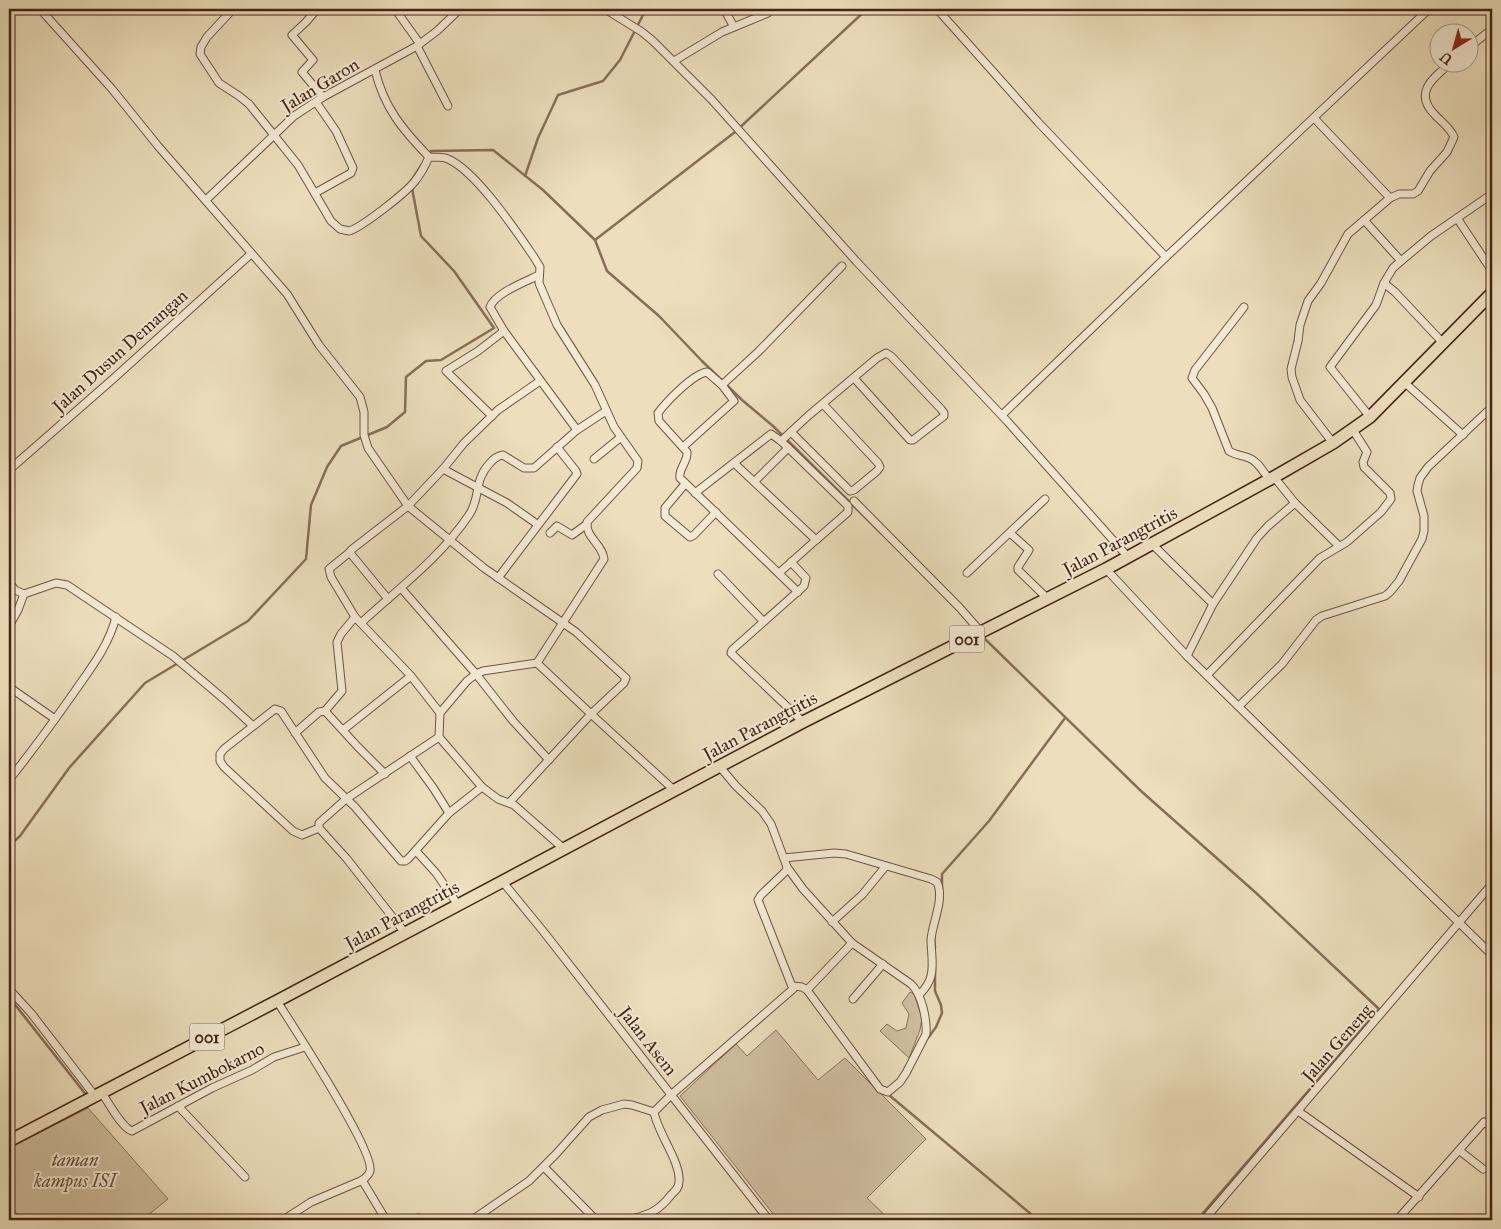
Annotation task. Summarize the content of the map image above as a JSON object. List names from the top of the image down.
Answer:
{
  "streets": {
    "main road": ["Jalan Parangtritis", "001"],
    "street": [
      "Jalan Garon",
      "Jalan Dusun Demangan",
      "Jalan Asem",
      "Jalan Geneng",
      "Jalan Kumbokarno"
    ]
  },
  "crossings": [
    ["Jalan Parangtritis", "Jalan Asem"],
    ["Jalan Parangtritis", "Jalan Kumbokarno"]
  ],
  "parks": ["taman kampus ISI"],
  "north": "bottom left"
}
